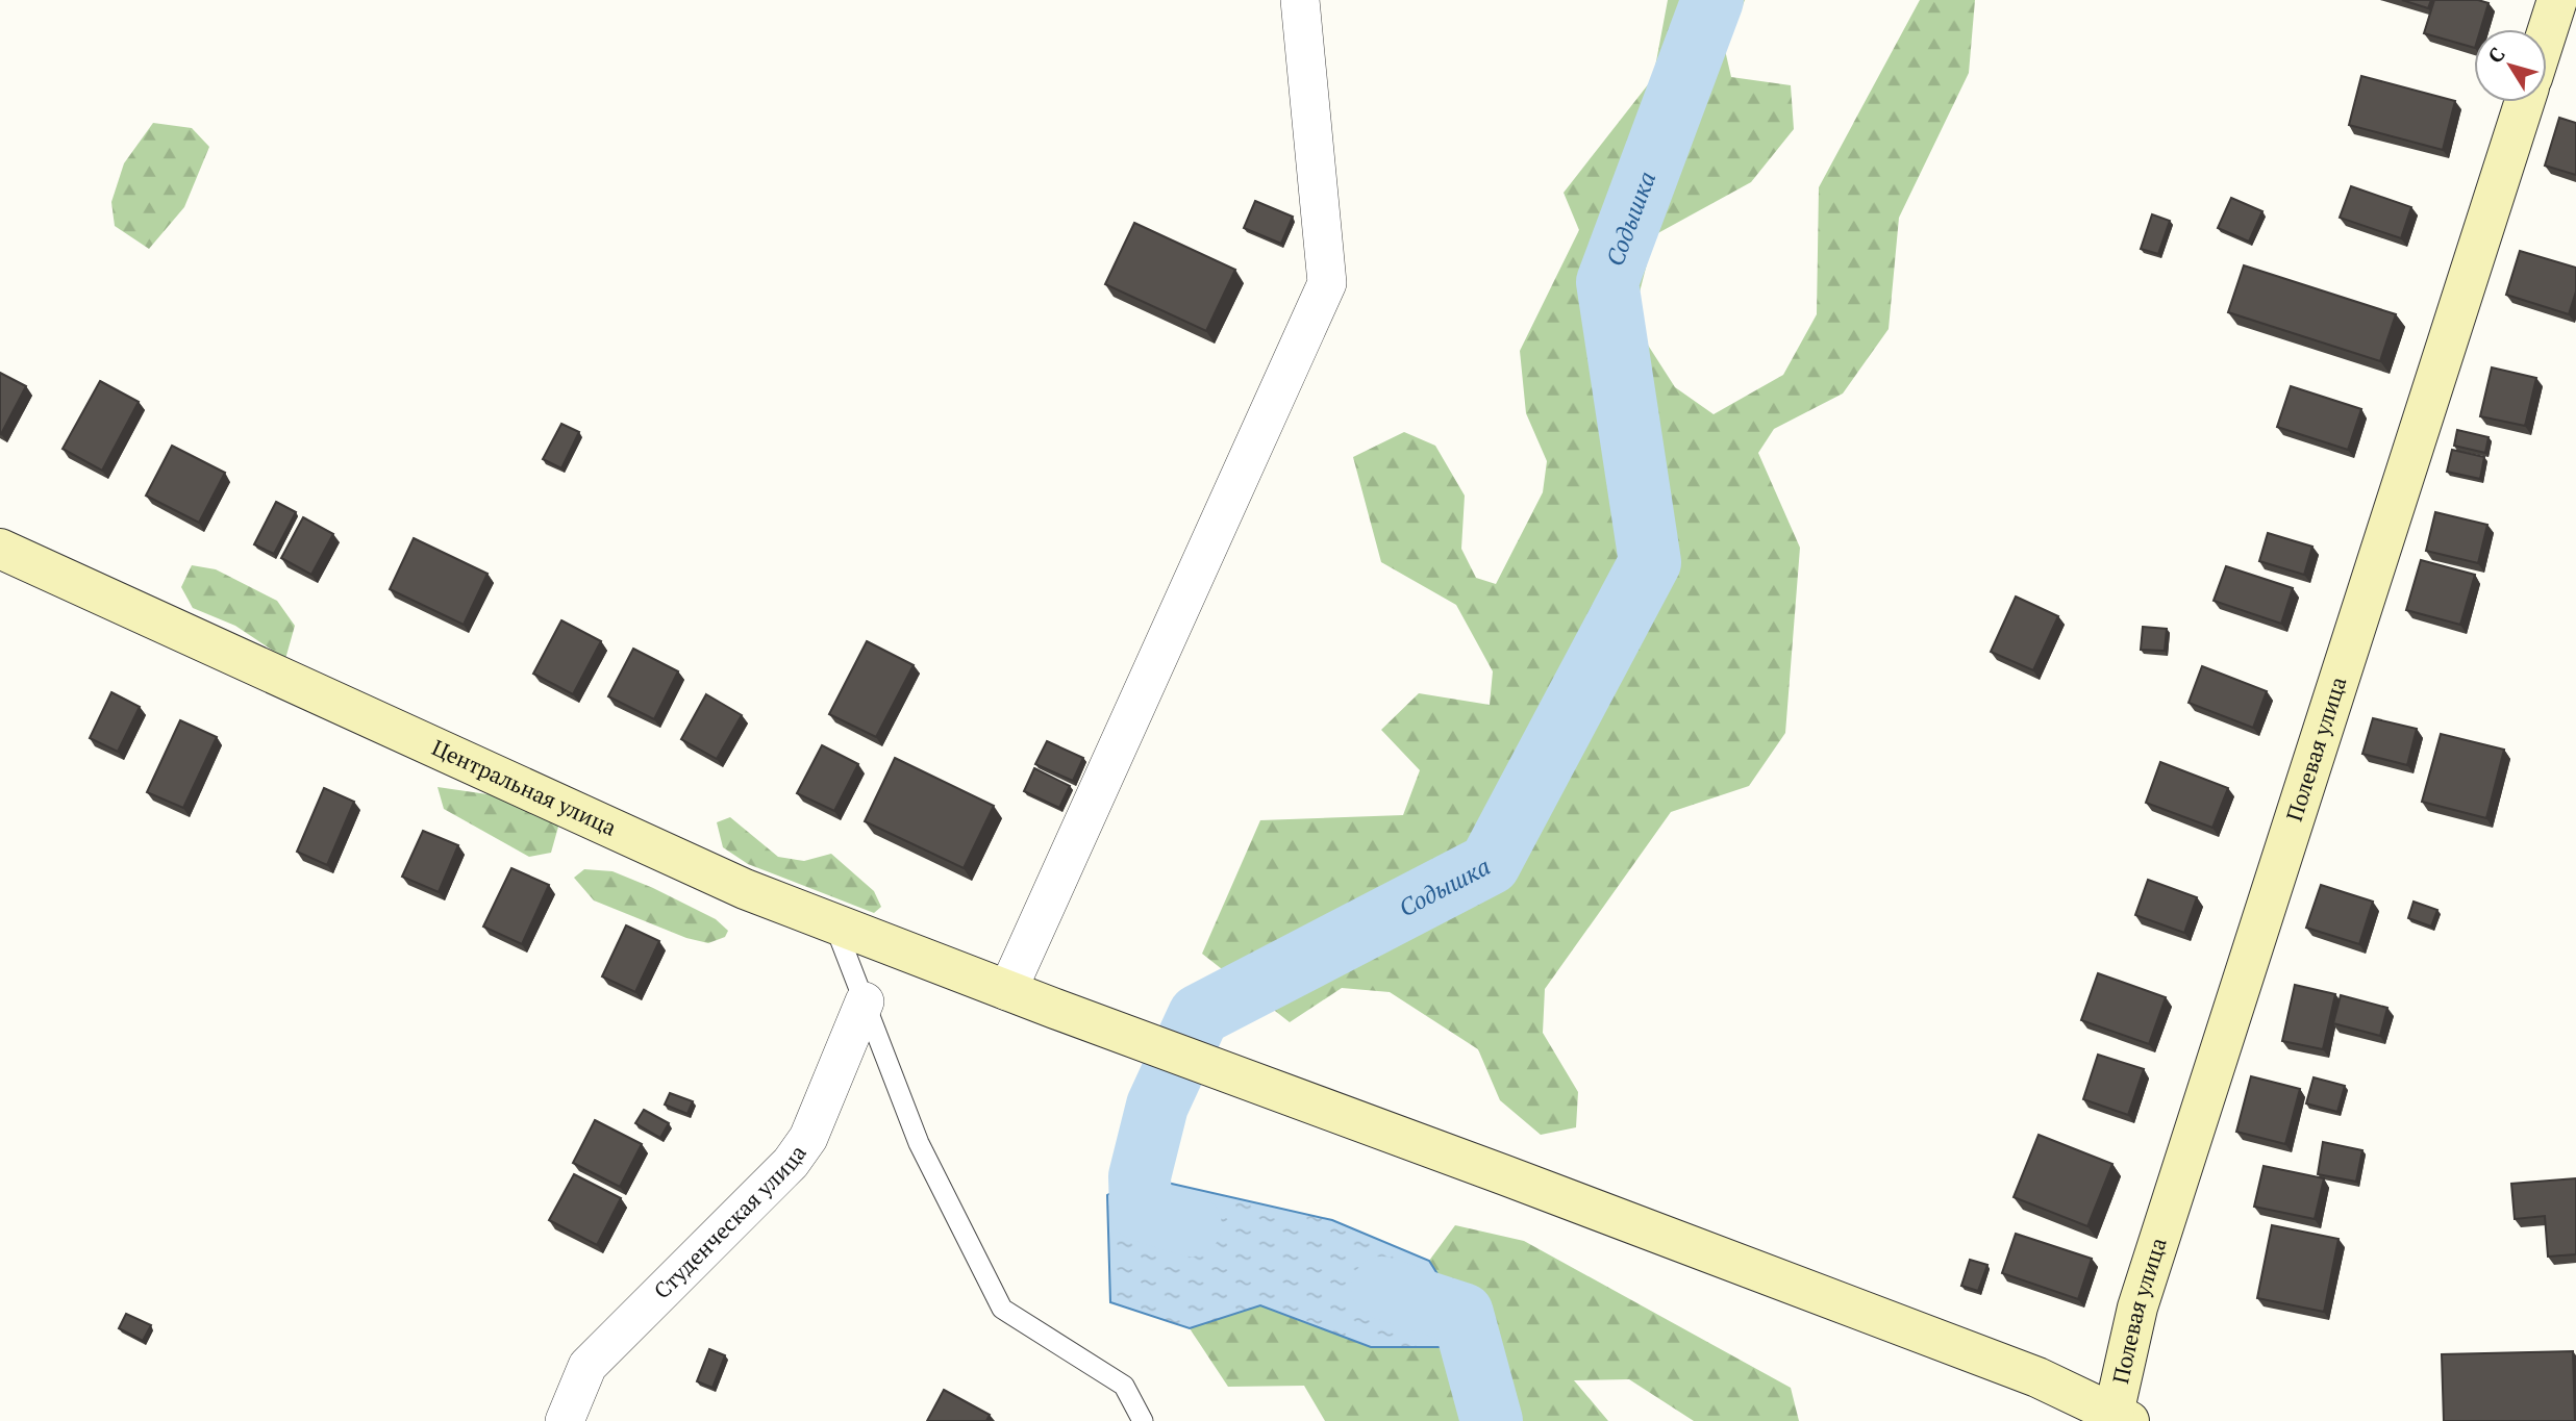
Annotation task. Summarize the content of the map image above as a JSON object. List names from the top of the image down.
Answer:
{
  "streets": {
    "street": ["Полевая улица", "Центральная улица", "Студенческая улица"]
  },
  "crossings": [
    ["Полевая улица", "Центральная улица"]
  ],
  "water": ["Содышка"],
  "north": "top left"
}
